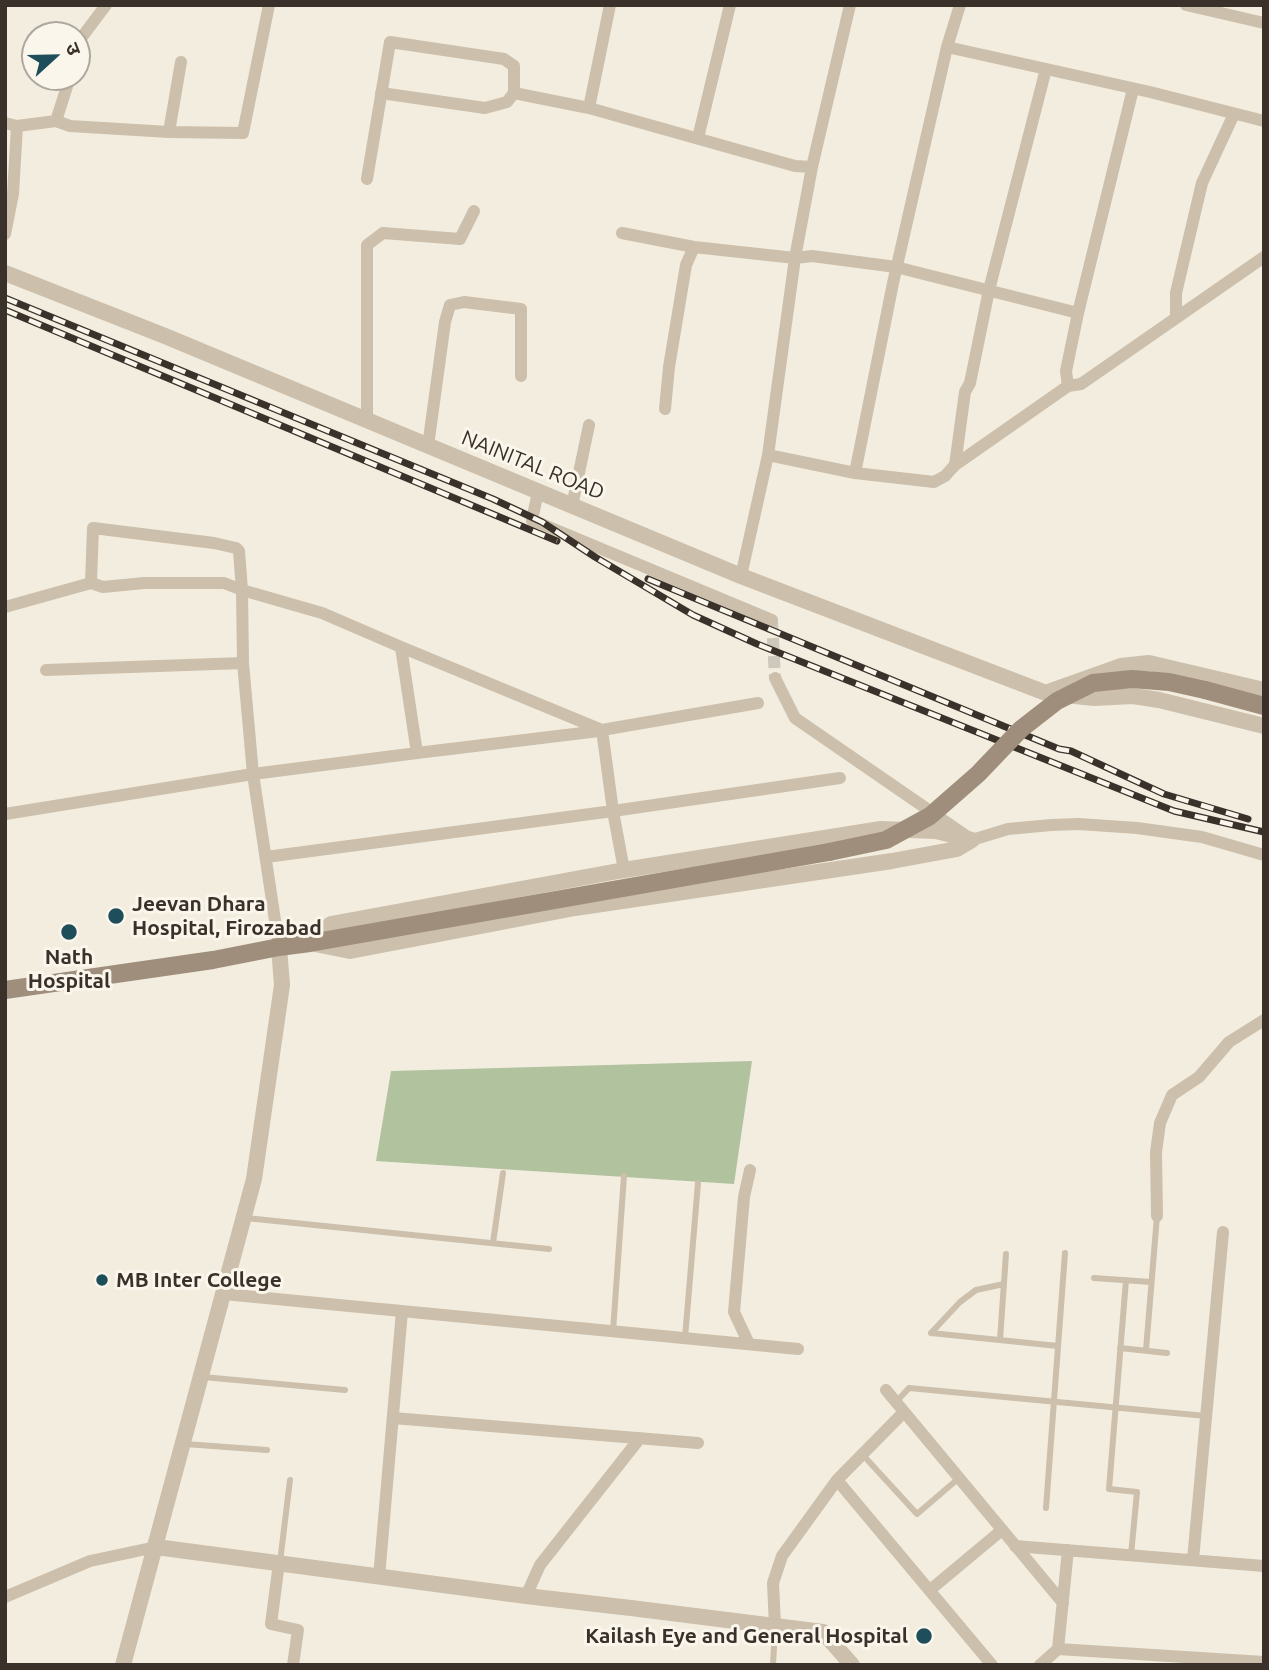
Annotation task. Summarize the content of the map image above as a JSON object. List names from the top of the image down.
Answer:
{
  "streets": {
    "street": ["NAINITAL ROAD"]
  },
  "places": [
    "Jeevan Dhara Hospital, Firozabad",
    "Nath Hospital",
    "MB Inter College",
    "Kailash Eye and General Hospital"
  ],
  "north": "right"
}
